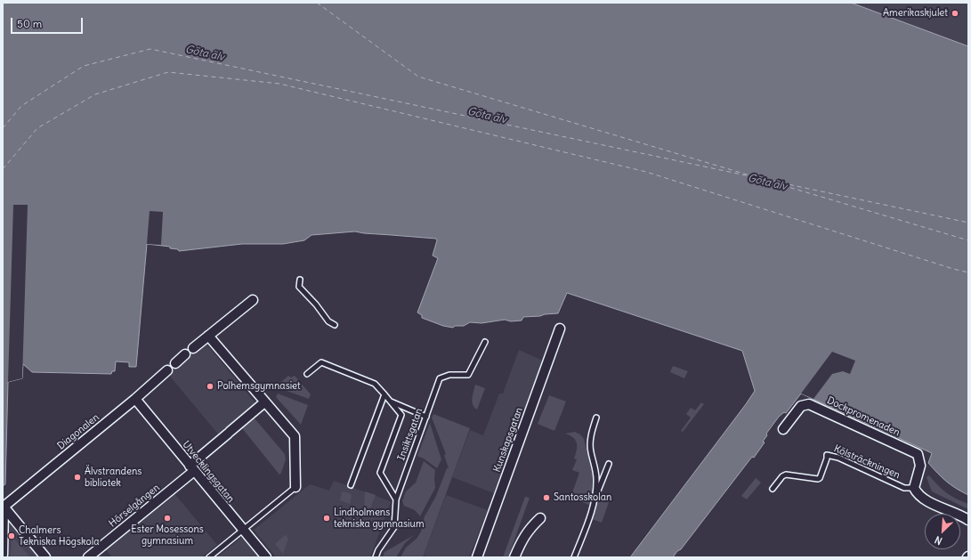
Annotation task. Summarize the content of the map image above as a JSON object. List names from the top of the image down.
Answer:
{
  "streets": {
    "street": [
      "Dockpromenaden",
      "Diagonalen",
      "Kunskapsgatan",
      "Utvecklingsgatan",
      "Hörselgången"
    ],
    "lane": ["Insiktsgatan", "Kölsträckningen"]
  },
  "crossings": [
    ["Dockpromenaden", "Kölsträckningen"],
    ["Diagonalen", "Utvecklingsgatan"],
    ["Utvecklingsgatan", "Hörselgången"]
  ],
  "water": ["Göta älv"],
  "places": [
    "Amerikaskjulet",
    "Polhemsgymnasiet",
    "Älvstrandens bibliotek",
    "Santosskolan",
    "Ester Mosessons gymnasium",
    "Lindholmens tekniska gymnasium",
    "Chalmers Tekniska Högskola"
  ],
  "scale_bar": "50 m",
  "north": "bottom left"
}
